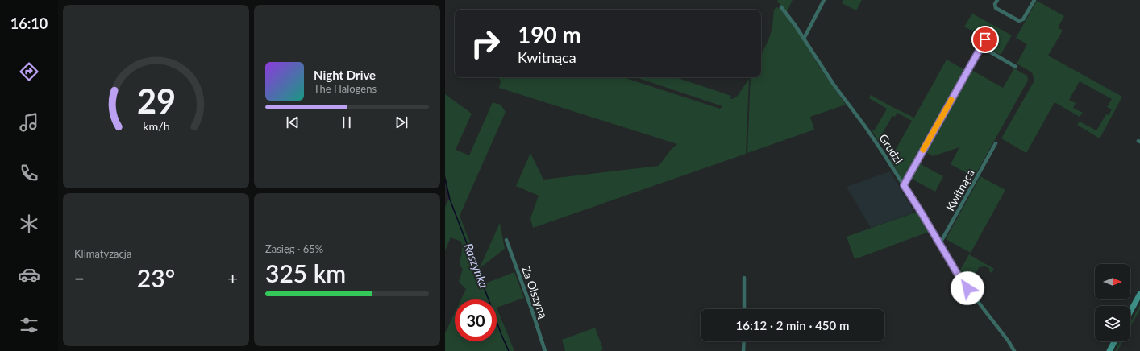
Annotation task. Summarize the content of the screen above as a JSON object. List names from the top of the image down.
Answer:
{
  "streets": {
    "street": ["Grudzi", "Kwitnąca", "Za Olszyną"]
  },
  "crossings": [
    ["Grudzi", "Kwitnąca"]
  ],
  "water": ["Raszynka"],
  "north": "right",
  "page": {
    "tabs": "16:10",
    "turn": ["190 m", "Kwitnąca"],
    "song": ["Night Drive", "The Halogens"],
    "tile": [
      "Klimatyzacja",
      ["Zasięg · 65%", "325 km"]
    ],
    "heat": ["−", "23°", "+"],
    "limit": "30",
    "trip": "16:12 · 2 min · 450 m",
    "gauge": ["29", "km/h"]
  }
}
